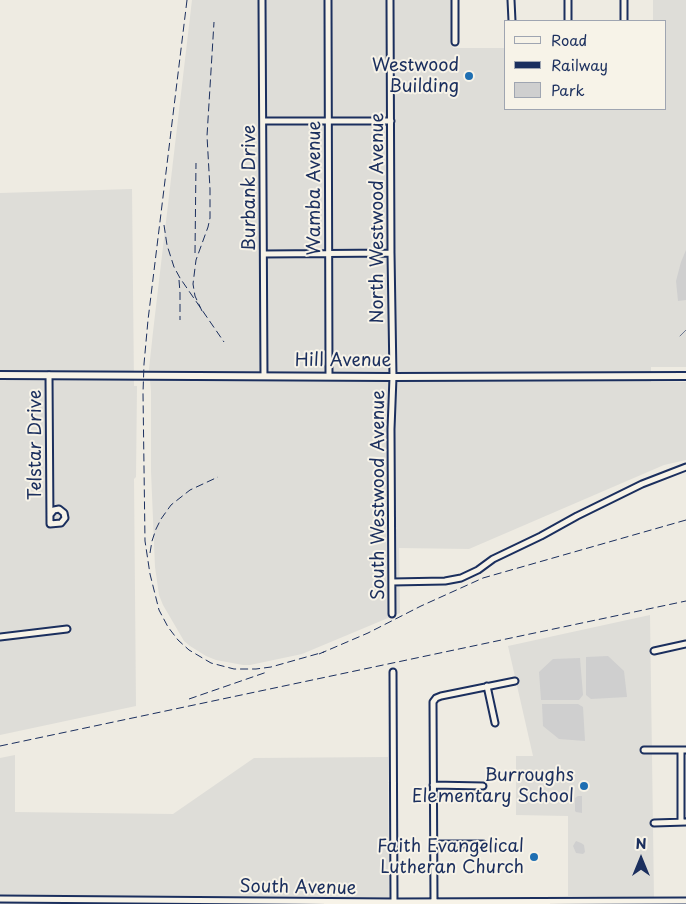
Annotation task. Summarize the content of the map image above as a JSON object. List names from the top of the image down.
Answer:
{
  "streets": {
    "main road": ["Hill Avenue"],
    "street": [
      "Burbank Drive",
      "Wamba Avenue",
      "North Westwood Avenue",
      "Telstar Drive",
      "South Westwood Avenue",
      "South Avenue"
    ]
  },
  "crossings": [
    ["Burbank Drive", "Hill Avenue"],
    ["Wamba Avenue", "Hill Avenue"],
    ["North Westwood Avenue", "Hill Avenue"],
    ["North Westwood Avenue", "South Westwood Avenue"],
    ["Hill Avenue", "Telstar Drive"],
    ["Hill Avenue", "South Westwood Avenue"]
  ],
  "places": ["Westwood Building", "Burroughs Elementary School", "Faith Evangelical Lutheran Church"],
  "legend": ["Road", "Railway", "Park"],
  "north": "top"
}
